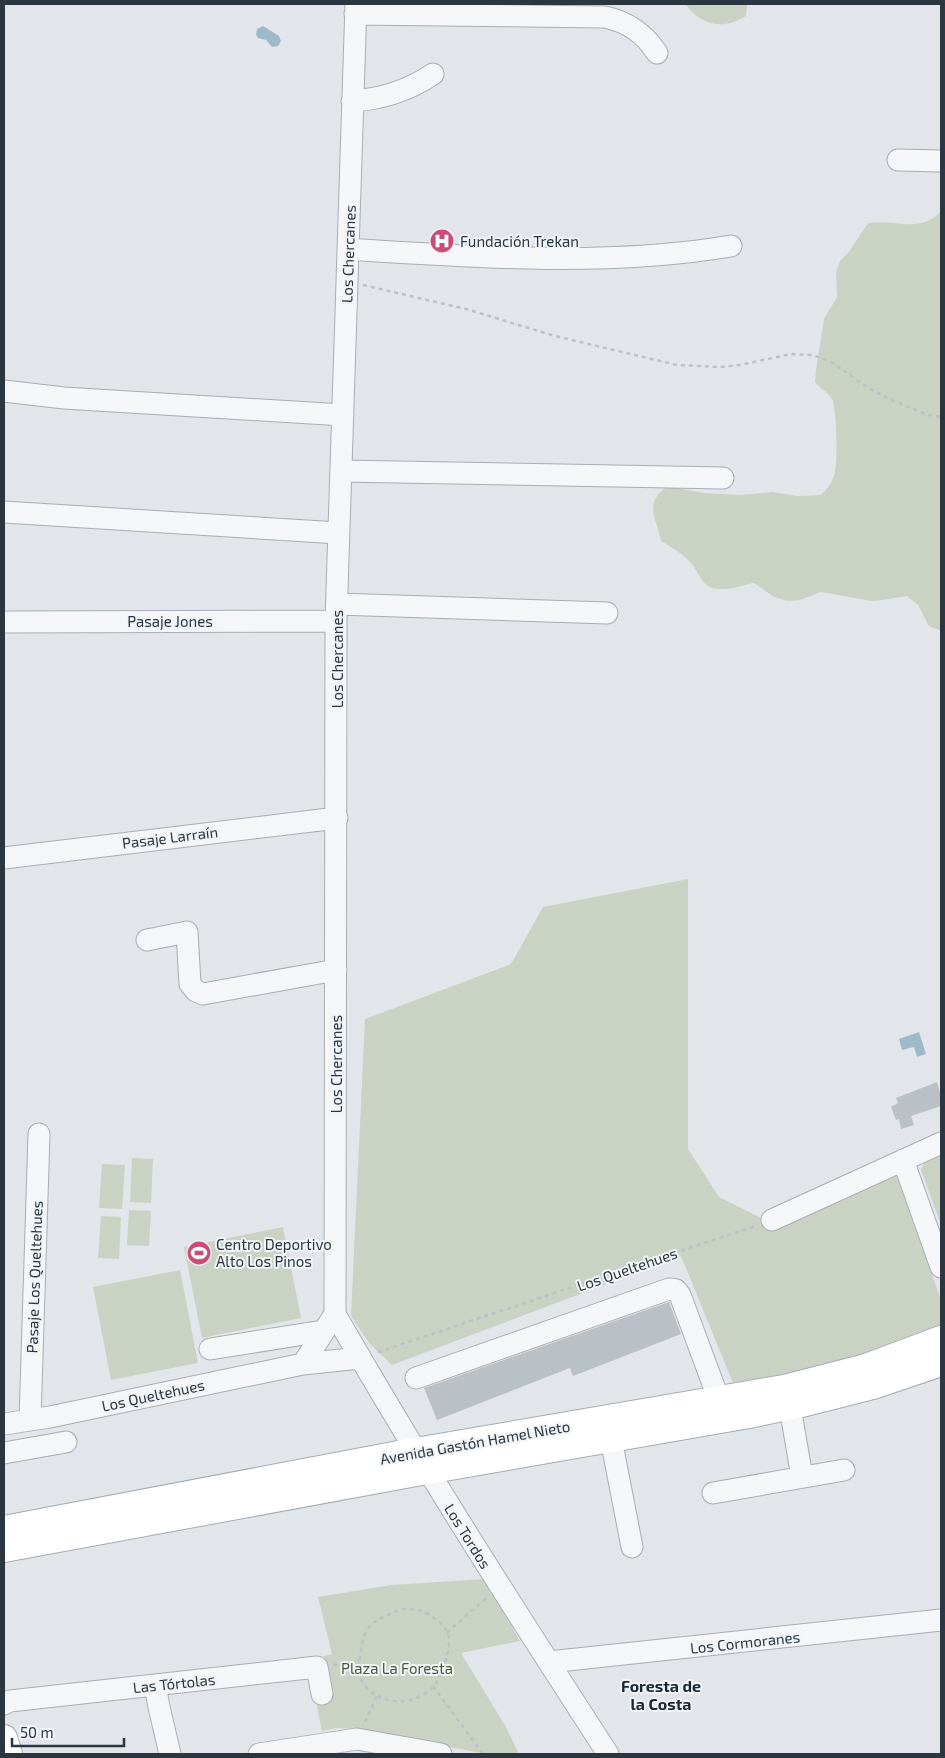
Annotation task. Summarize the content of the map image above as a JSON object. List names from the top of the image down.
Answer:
{
  "streets": {
    "main road": ["Avenida Gastón Hamel Nieto"],
    "street": [
      "Los Chercanes",
      "Pasaje Jones",
      "Pasaje Larraín",
      "Los Queltehues",
      "Pasaje Los Queltehues",
      "Los Tordos",
      "Los Cormoranes",
      "Las Tórtolas"
    ]
  },
  "crossings": [
    ["Los Chercanes", "Pasaje Jones"],
    ["Los Chercanes", "Pasaje Larraín"],
    ["Los Chercanes", "Los Tordos"],
    ["Los Queltehues", "Pasaje Los Queltehues"],
    ["Los Queltehues", "Los Tordos"],
    ["Avenida Gastón Hamel Nieto", "Los Tordos"],
    ["Los Tordos", "Los Cormoranes"]
  ],
  "districts": ["Foresta de la Costa"],
  "parks": ["Plaza La Foresta"],
  "places": {
    "hospital": ["Fundación Trekan"],
    "sports": ["Centro Deportivo Alto Los Pinos"]
  },
  "scale_bar": "50 m"
}
